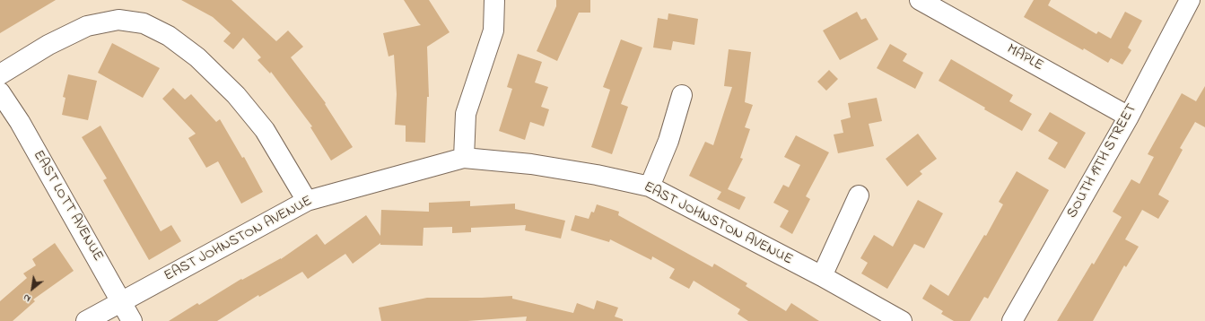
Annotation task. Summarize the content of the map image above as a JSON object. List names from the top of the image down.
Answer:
{
  "streets": {
    "street": [
      "MAPLE",
      "SOUTH 19TH STREET",
      "EAST LOTT AVENUE",
      "EAST JOHNSTON AVENUE"
    ]
  },
  "crossings": [
    ["MAPLE", "SOUTH 19TH STREET"],
    ["EAST LOTT AVENUE", "EAST JOHNSTON AVENUE"]
  ],
  "north": "bottom left"
}
